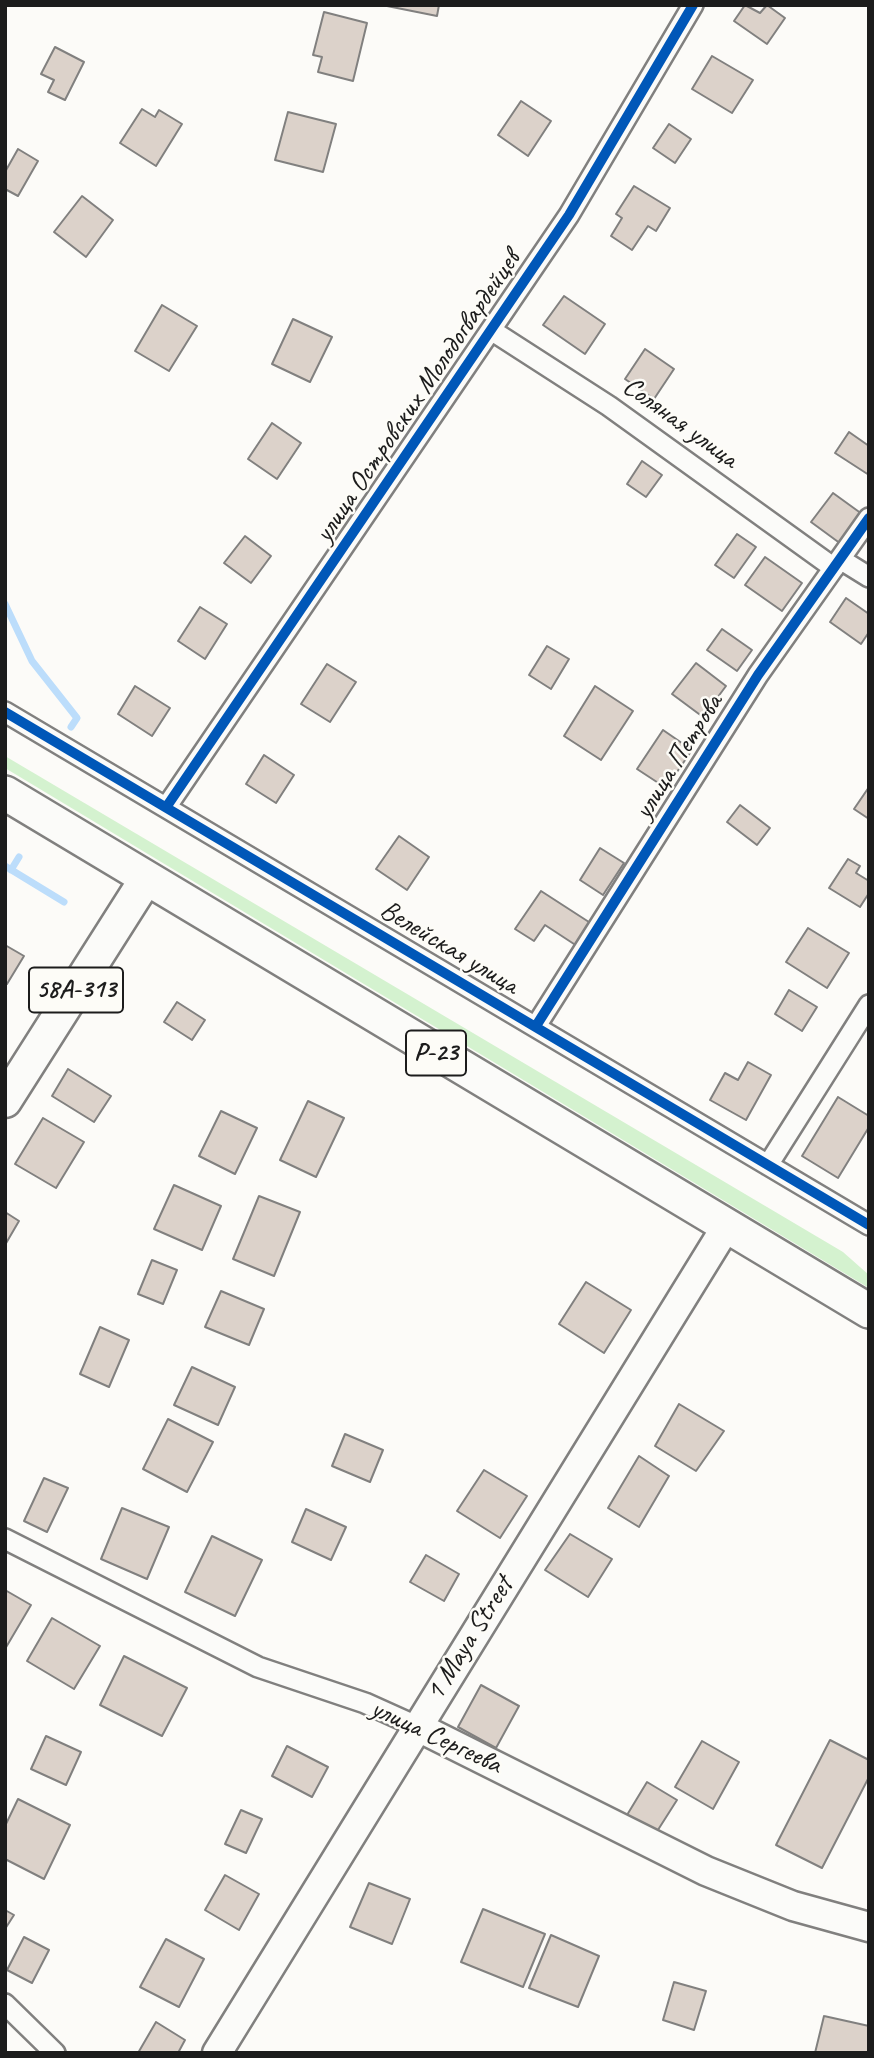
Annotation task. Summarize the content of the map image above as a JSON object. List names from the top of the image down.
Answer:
{
  "streets": {
    "highway": ["Р-23"],
    "main road": ["58А-313", "1 Maya Street", "улица Сергеева"],
    "street": [
      "улица Островских Молодогвардейцев",
      "Соляная улица",
      "улица Петрова",
      "Велейская улица"
    ]
  },
  "crossings": [
    ["улица Островских Молодогвардейцев", "Соляная улица"],
    ["улица Островских Молодогвардейцев", "Велейская улица"],
    ["Соляная улица", "улица Петрова"],
    ["улица Петрова", "Велейская улица"],
    ["58А-313", "Р-23"],
    ["Р-23", "1 Maya Street"],
    ["1 Maya Street", "улица Сергеева"]
  ]
}
